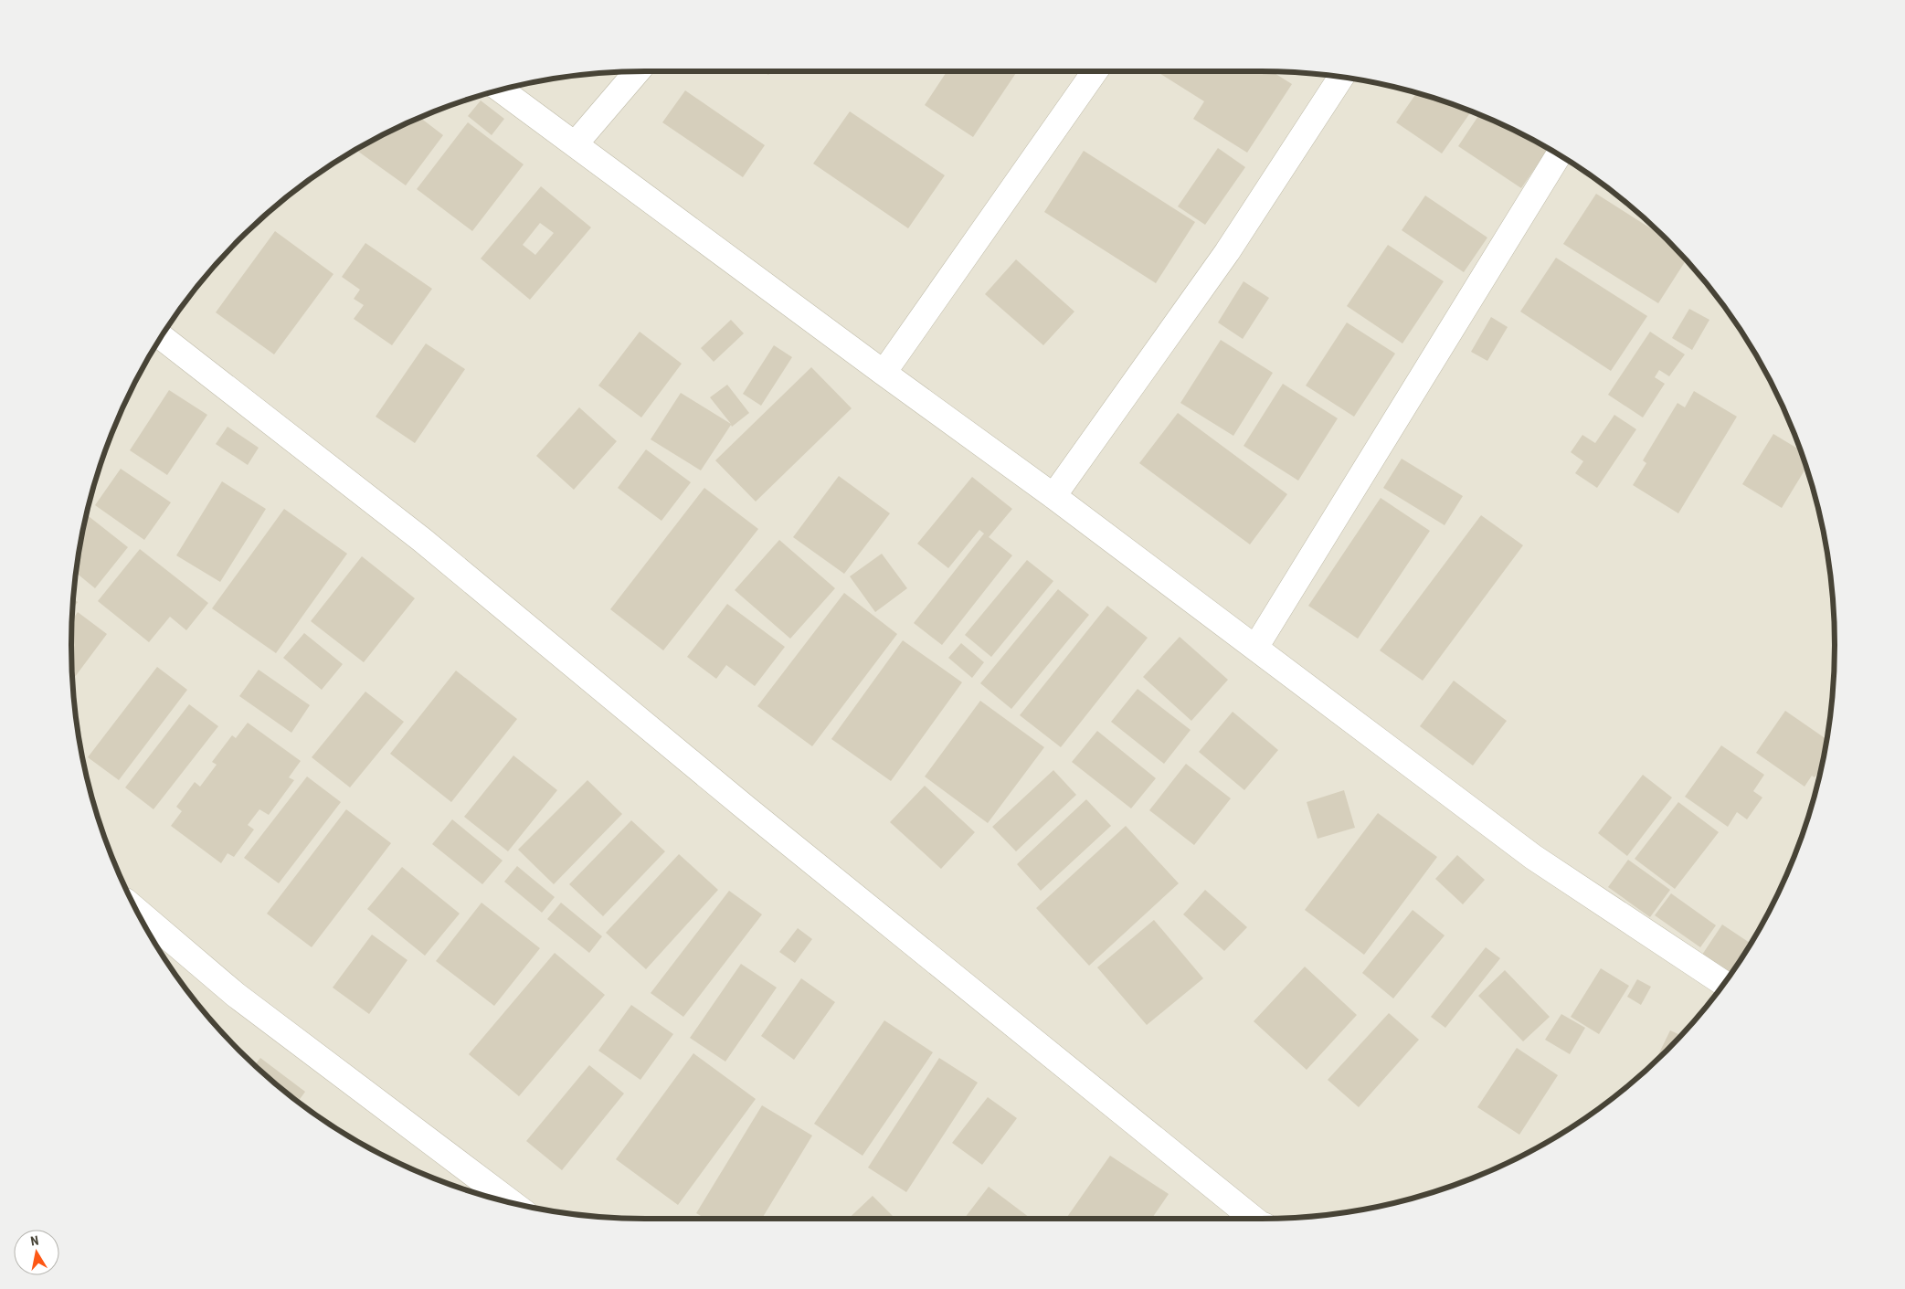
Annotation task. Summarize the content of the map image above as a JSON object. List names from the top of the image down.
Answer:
{
  "north": "top"
}
